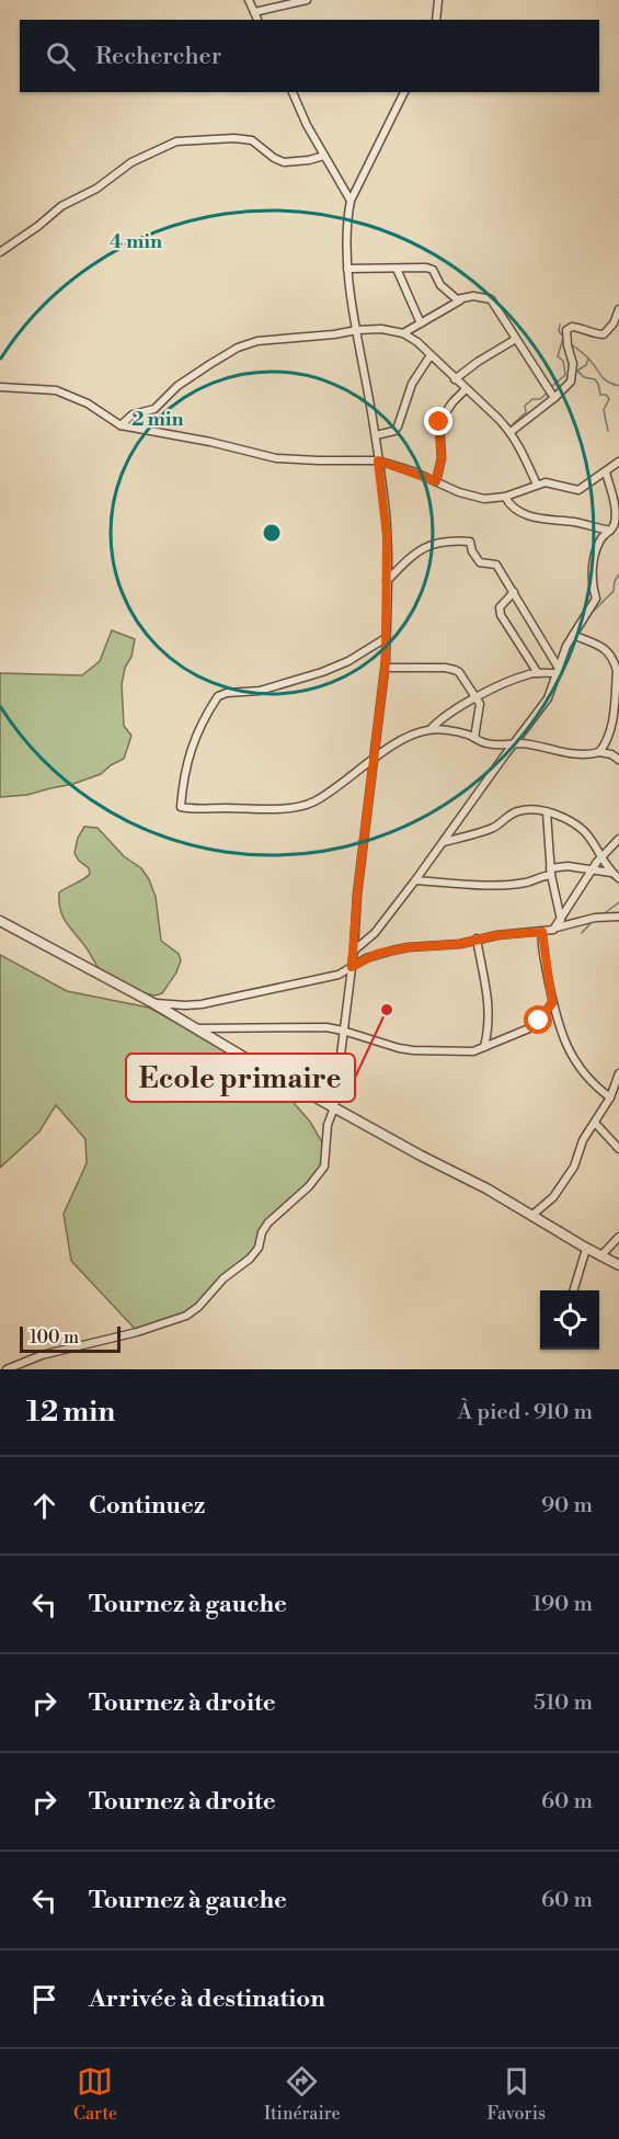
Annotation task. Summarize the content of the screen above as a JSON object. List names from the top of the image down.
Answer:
{
  "places": ["Ecole primaire"],
  "scale_bar": "100 m",
  "page": {
    "search": "Rechercher",
    "scale": "100 m",
    "heading": ["12 min", "À pied · 910 m"],
    "list": [
      ["Continuez", "90 m"],
      ["Tournez à gauche", "190 m"],
      ["Tournez à droite", "510 m"],
      ["Tournez à droite", "60 m"],
      ["Tournez à gauche", "60 m"],
      "Arrivée à destination"
    ],
    "nav": ["Carte", "Itinéraire", "Favoris"]
  },
  "rings": ["4 min", "2 min"]
}
